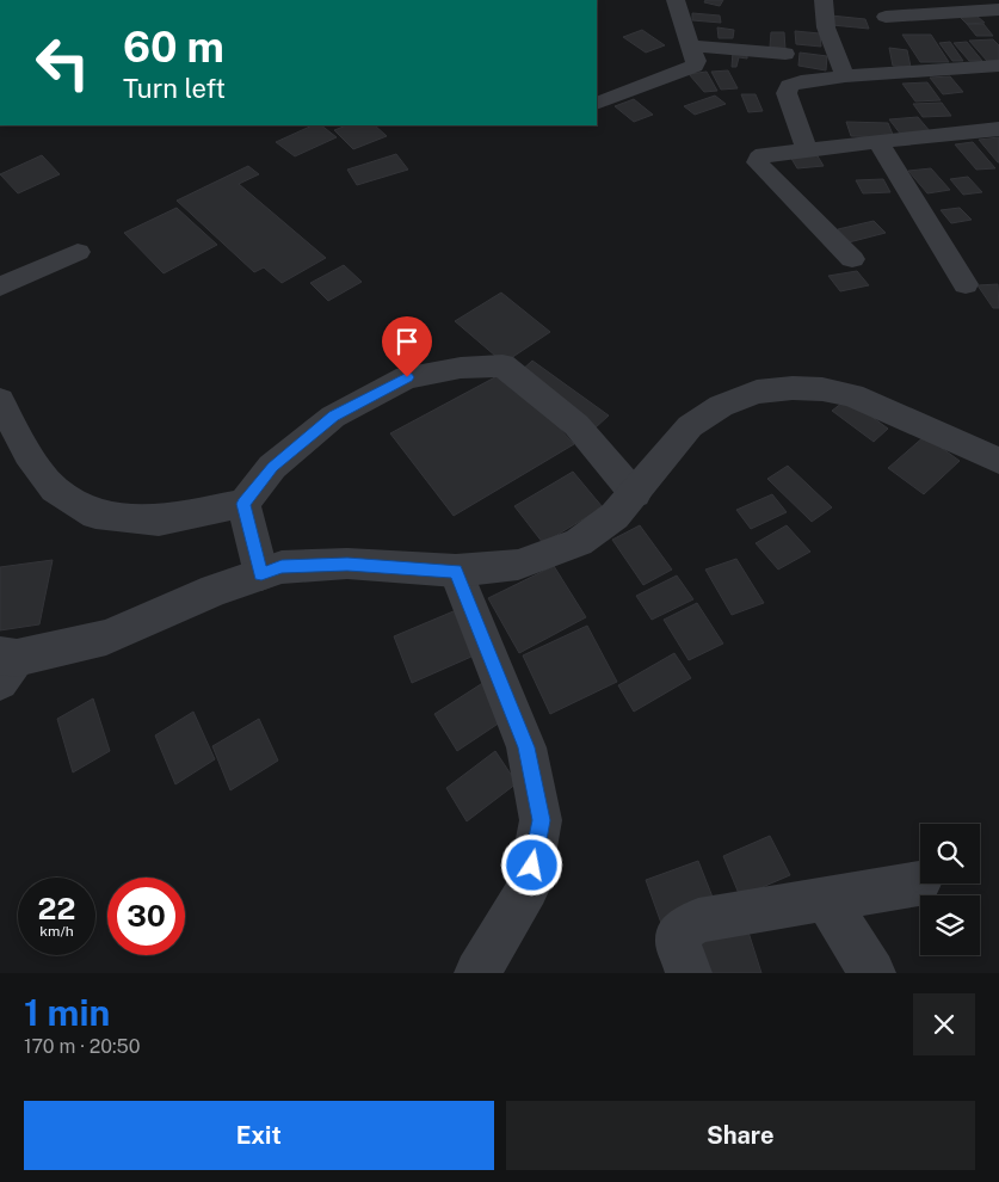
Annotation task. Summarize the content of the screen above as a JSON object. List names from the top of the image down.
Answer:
{
  "page": {
    "turn": ["60 m", "Turn left"],
    "speed": "22 km/h",
    "limit": "30",
    "heading": ["1 min", "170 m · 20:50"],
    "buttons": ["Exit", "Share"]
  }
}
